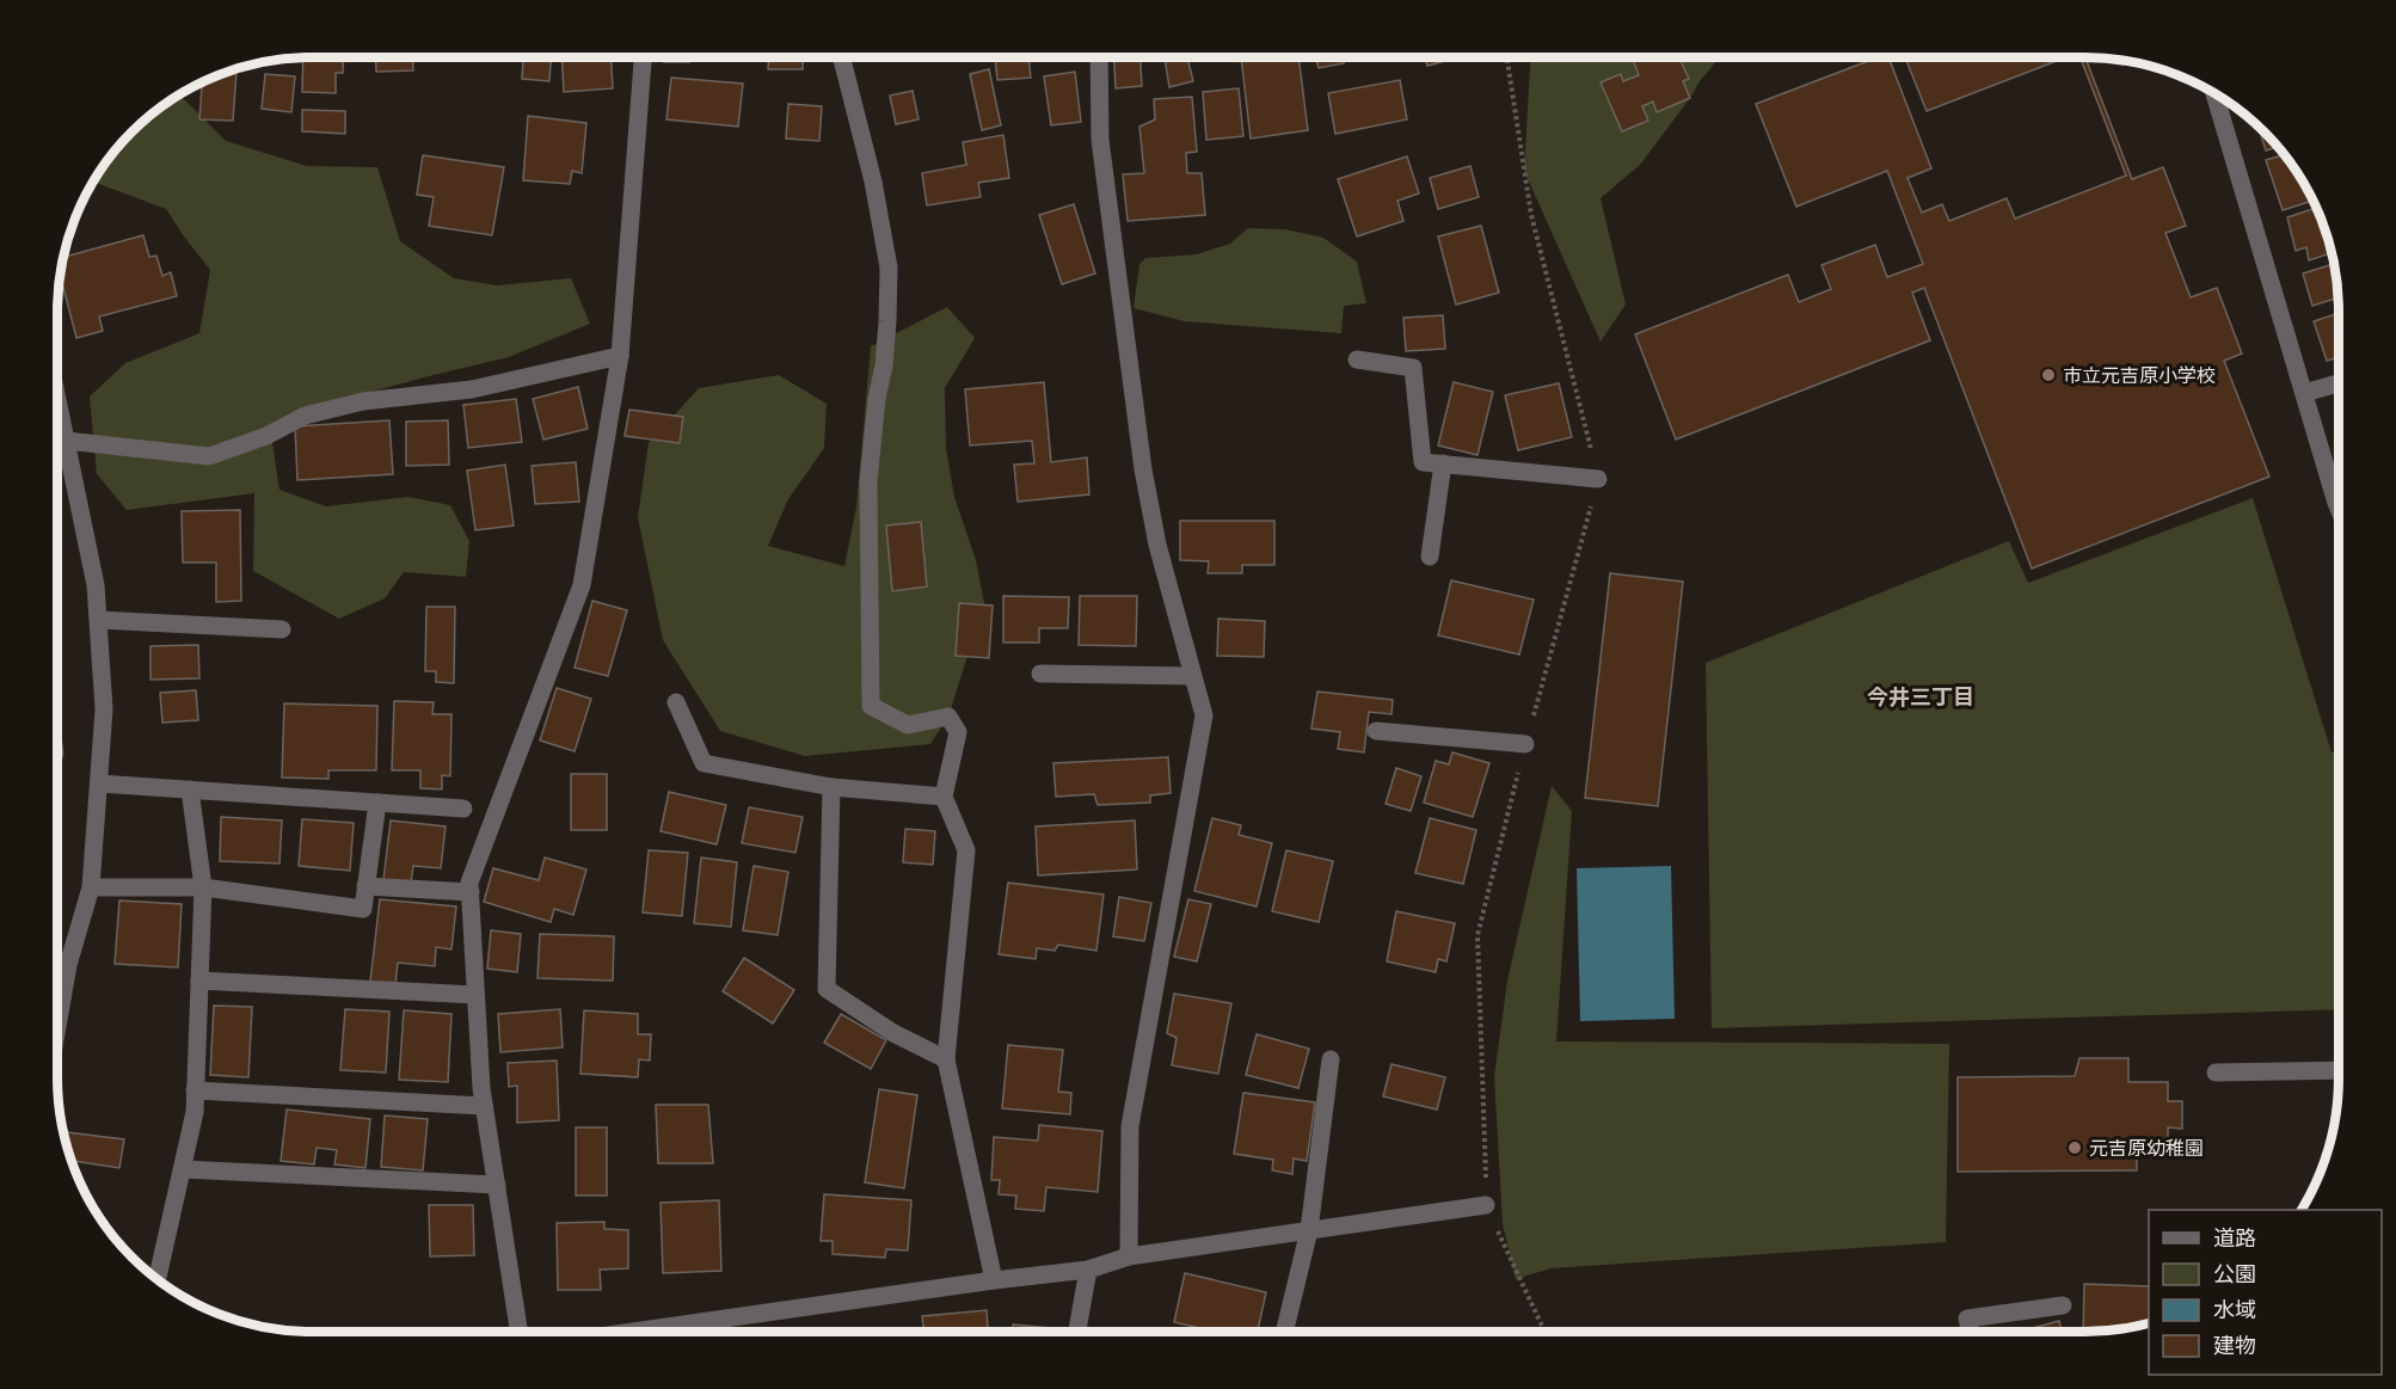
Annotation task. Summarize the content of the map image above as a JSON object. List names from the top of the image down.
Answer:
{
  "districts": ["今井三丁目"],
  "places": ["市立元吉原小学校", "元吉原幼稚園"],
  "legend": [
    "道路",
    "公園",
    "水域",
    "建物"
  ]
}
